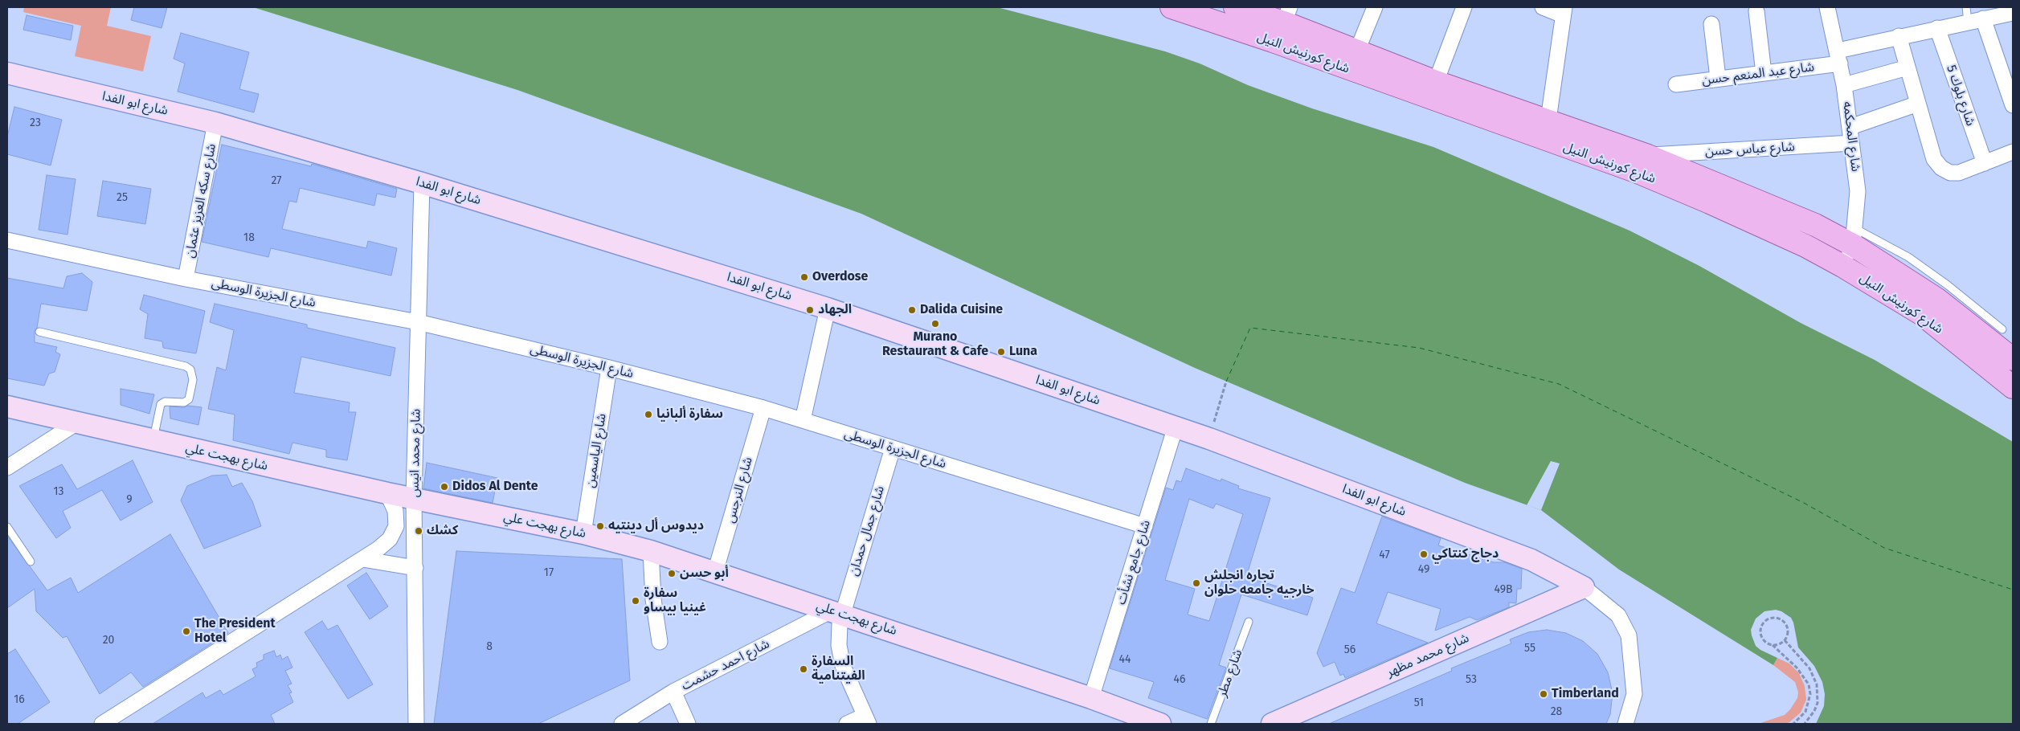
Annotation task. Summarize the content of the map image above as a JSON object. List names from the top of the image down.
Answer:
{
  "streets": {
    "main road": ["شارع كورنيش النيل"],
    "street": [
      "شارع عبد المنعم حسن",
      "شارع بلوك 5",
      "شارع ابو الفدا",
      "شارع المحكمه",
      "شارع عباس حسن",
      "شارع سكه العزيز عثمان",
      "شارع الجزيرة الوسطى",
      "شارع الياسمين",
      "شارع محمد انيس",
      "شارع بهجت علي",
      "شارع النرجس",
      "شارع جمال حمدان",
      "شارع جامع نشأت",
      "شارع محمد مظهر",
      "شارع احمد حشمت"
    ],
    "lane": ["شارع مطر"]
  },
  "crossings": [
    ["شارع كورنيش النيل", "شارع المحكمه"],
    ["شارع كورنيش النيل", "شارع عباس حسن"],
    ["شارع عبد المنعم حسن", "شارع بلوك 5"],
    ["شارع عبد المنعم حسن", "شارع المحكمه"],
    ["شارع ابو الفدا", "شارع سكه العزيز عثمان"],
    ["شارع ابو الفدا", "شارع محمد انيس"],
    ["شارع ابو الفدا", "شارع جامع نشأت"],
    ["شارع ابو الفدا", "شارع محمد مظهر"],
    ["شارع المحكمه", "شارع عباس حسن"],
    ["شارع سكه العزيز عثمان", "شارع الجزيرة الوسطى"],
    ["شارع الجزيرة الوسطى", "شارع الياسمين"],
    ["شارع الجزيرة الوسطى", "شارع محمد انيس"],
    ["شارع الجزيرة الوسطى", "شارع النرجس"],
    ["شارع الجزيرة الوسطى", "شارع جمال حمدان"],
    ["شارع الجزيرة الوسطى", "شارع جامع نشأت"],
    ["شارع الياسمين", "شارع بهجت علي"],
    ["شارع محمد انيس", "شارع بهجت علي"],
    ["شارع بهجت علي", "شارع النرجس"],
    ["شارع بهجت علي", "شارع جمال حمدان"],
    ["شارع بهجت علي", "شارع جامع نشأت"],
    ["شارع بهجت علي", "شارع احمد حشمت"],
    ["شارع جمال حمدان", "شارع احمد حشمت"]
  ],
  "places": [
    "Overdose",
    "الجهاد",
    "Dalida Cuisine",
    "Murano Restaurant & Cafe",
    "Luna",
    "سفارة ألبانيا",
    "Didos Al Dente",
    "ديدوس أل دينتيه",
    "كشك",
    "دجاج كنتاكي",
    "أبو حسن",
    "تجاره انجلش خارجيه جامعه حلوان",
    "سفارة غينيا بيساو",
    "The President Hotel",
    "السفارة الفيتنامية",
    "Timberland"
  ],
  "house_numbers": [
    "23",
    "27",
    "25",
    "18",
    "13",
    "9",
    "47",
    "49",
    "17",
    "49B",
    "20",
    "8",
    "55",
    "56",
    "44",
    "46",
    "53",
    "16",
    "51",
    "28"
  ]
}
